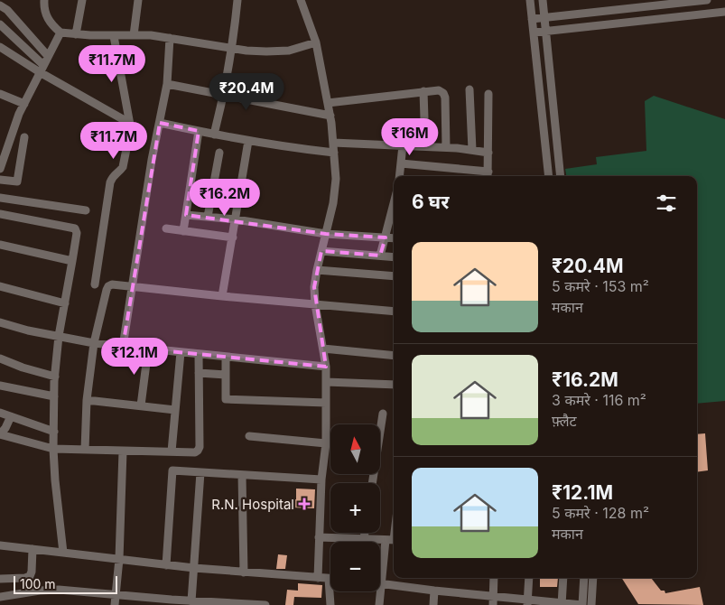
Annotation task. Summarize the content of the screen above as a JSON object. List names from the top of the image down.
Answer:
{
  "places": {
    "health": ["R.N. Hospital"]
  },
  "scale_bar": "100 m",
  "north": "top",
  "page": {
    "price": [
      "₹11.7M",
      "₹20.4M",
      "₹16M",
      "₹11.7M",
      "₹16.2M",
      "₹12.1M"
    ],
    "heading": "6 घर",
    "list": [
      {
        "name": "₹20.4M",
        "note": "5 कमरे · 153 m² · मकान"
      },
      {
        "name": "₹16.2M",
        "note": "3 कमरे · 116 m² · फ़्लैट"
      },
      {
        "name": "₹12.1M",
        "note": "5 कमरे · 128 m² · मकान"
      }
    ],
    "map_buttons": ["+", "−"],
    "scale": "100 m"
  }
}
